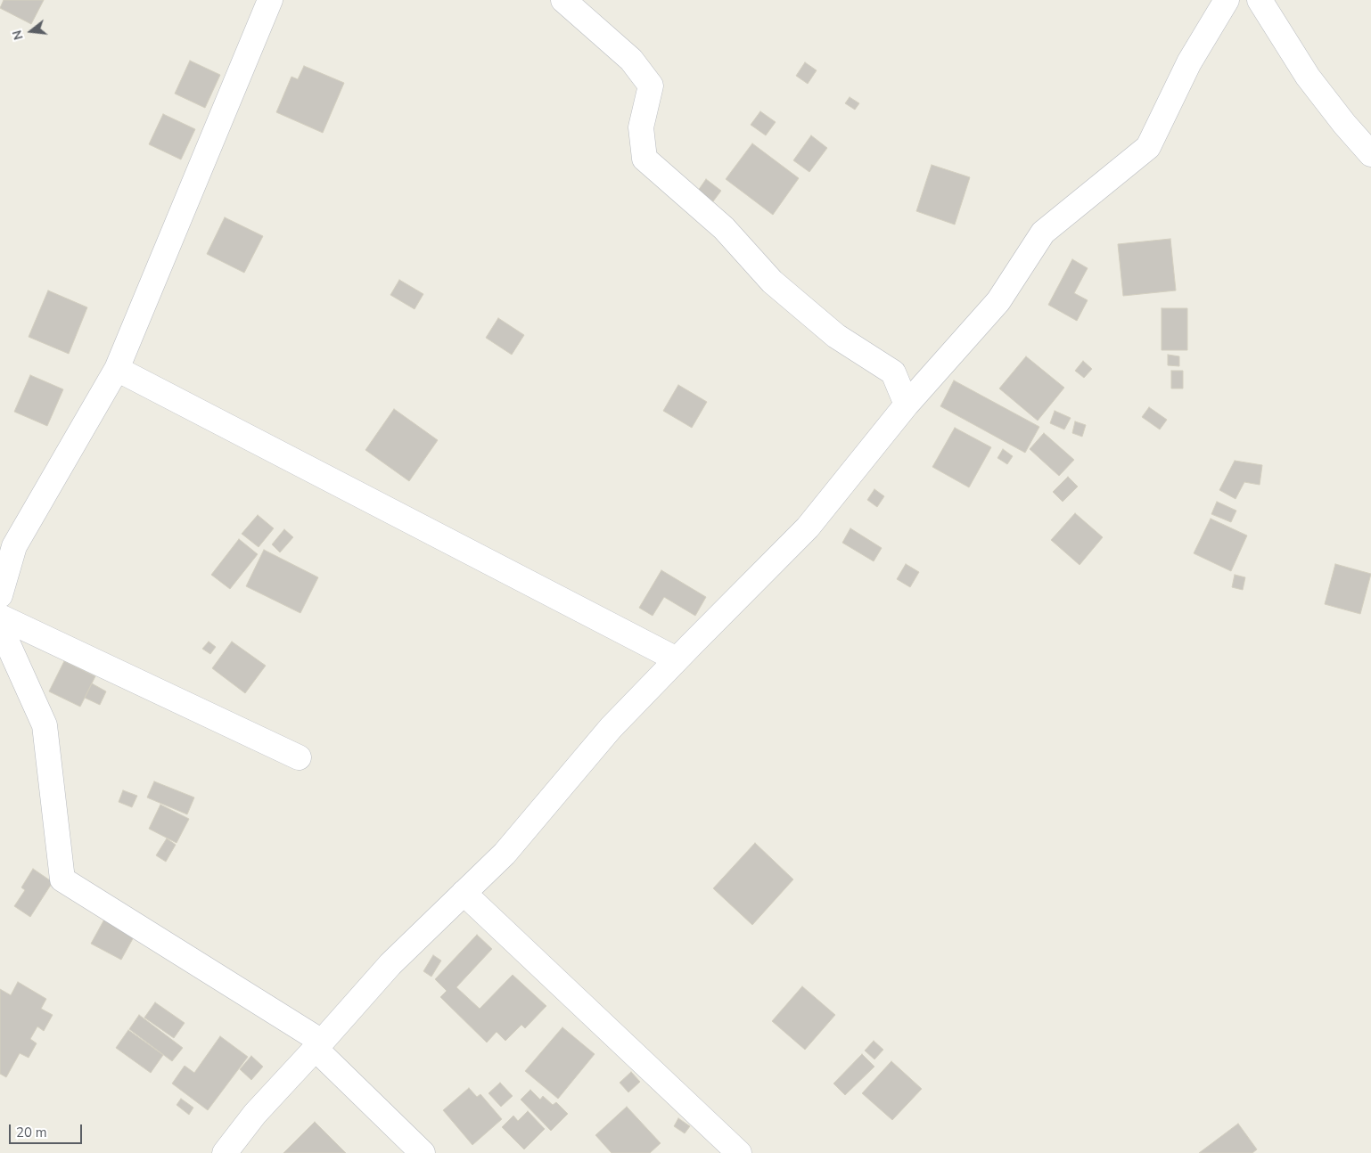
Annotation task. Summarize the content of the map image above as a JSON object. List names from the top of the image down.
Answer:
{
  "scale_bar": "20 m",
  "north": "left"
}
